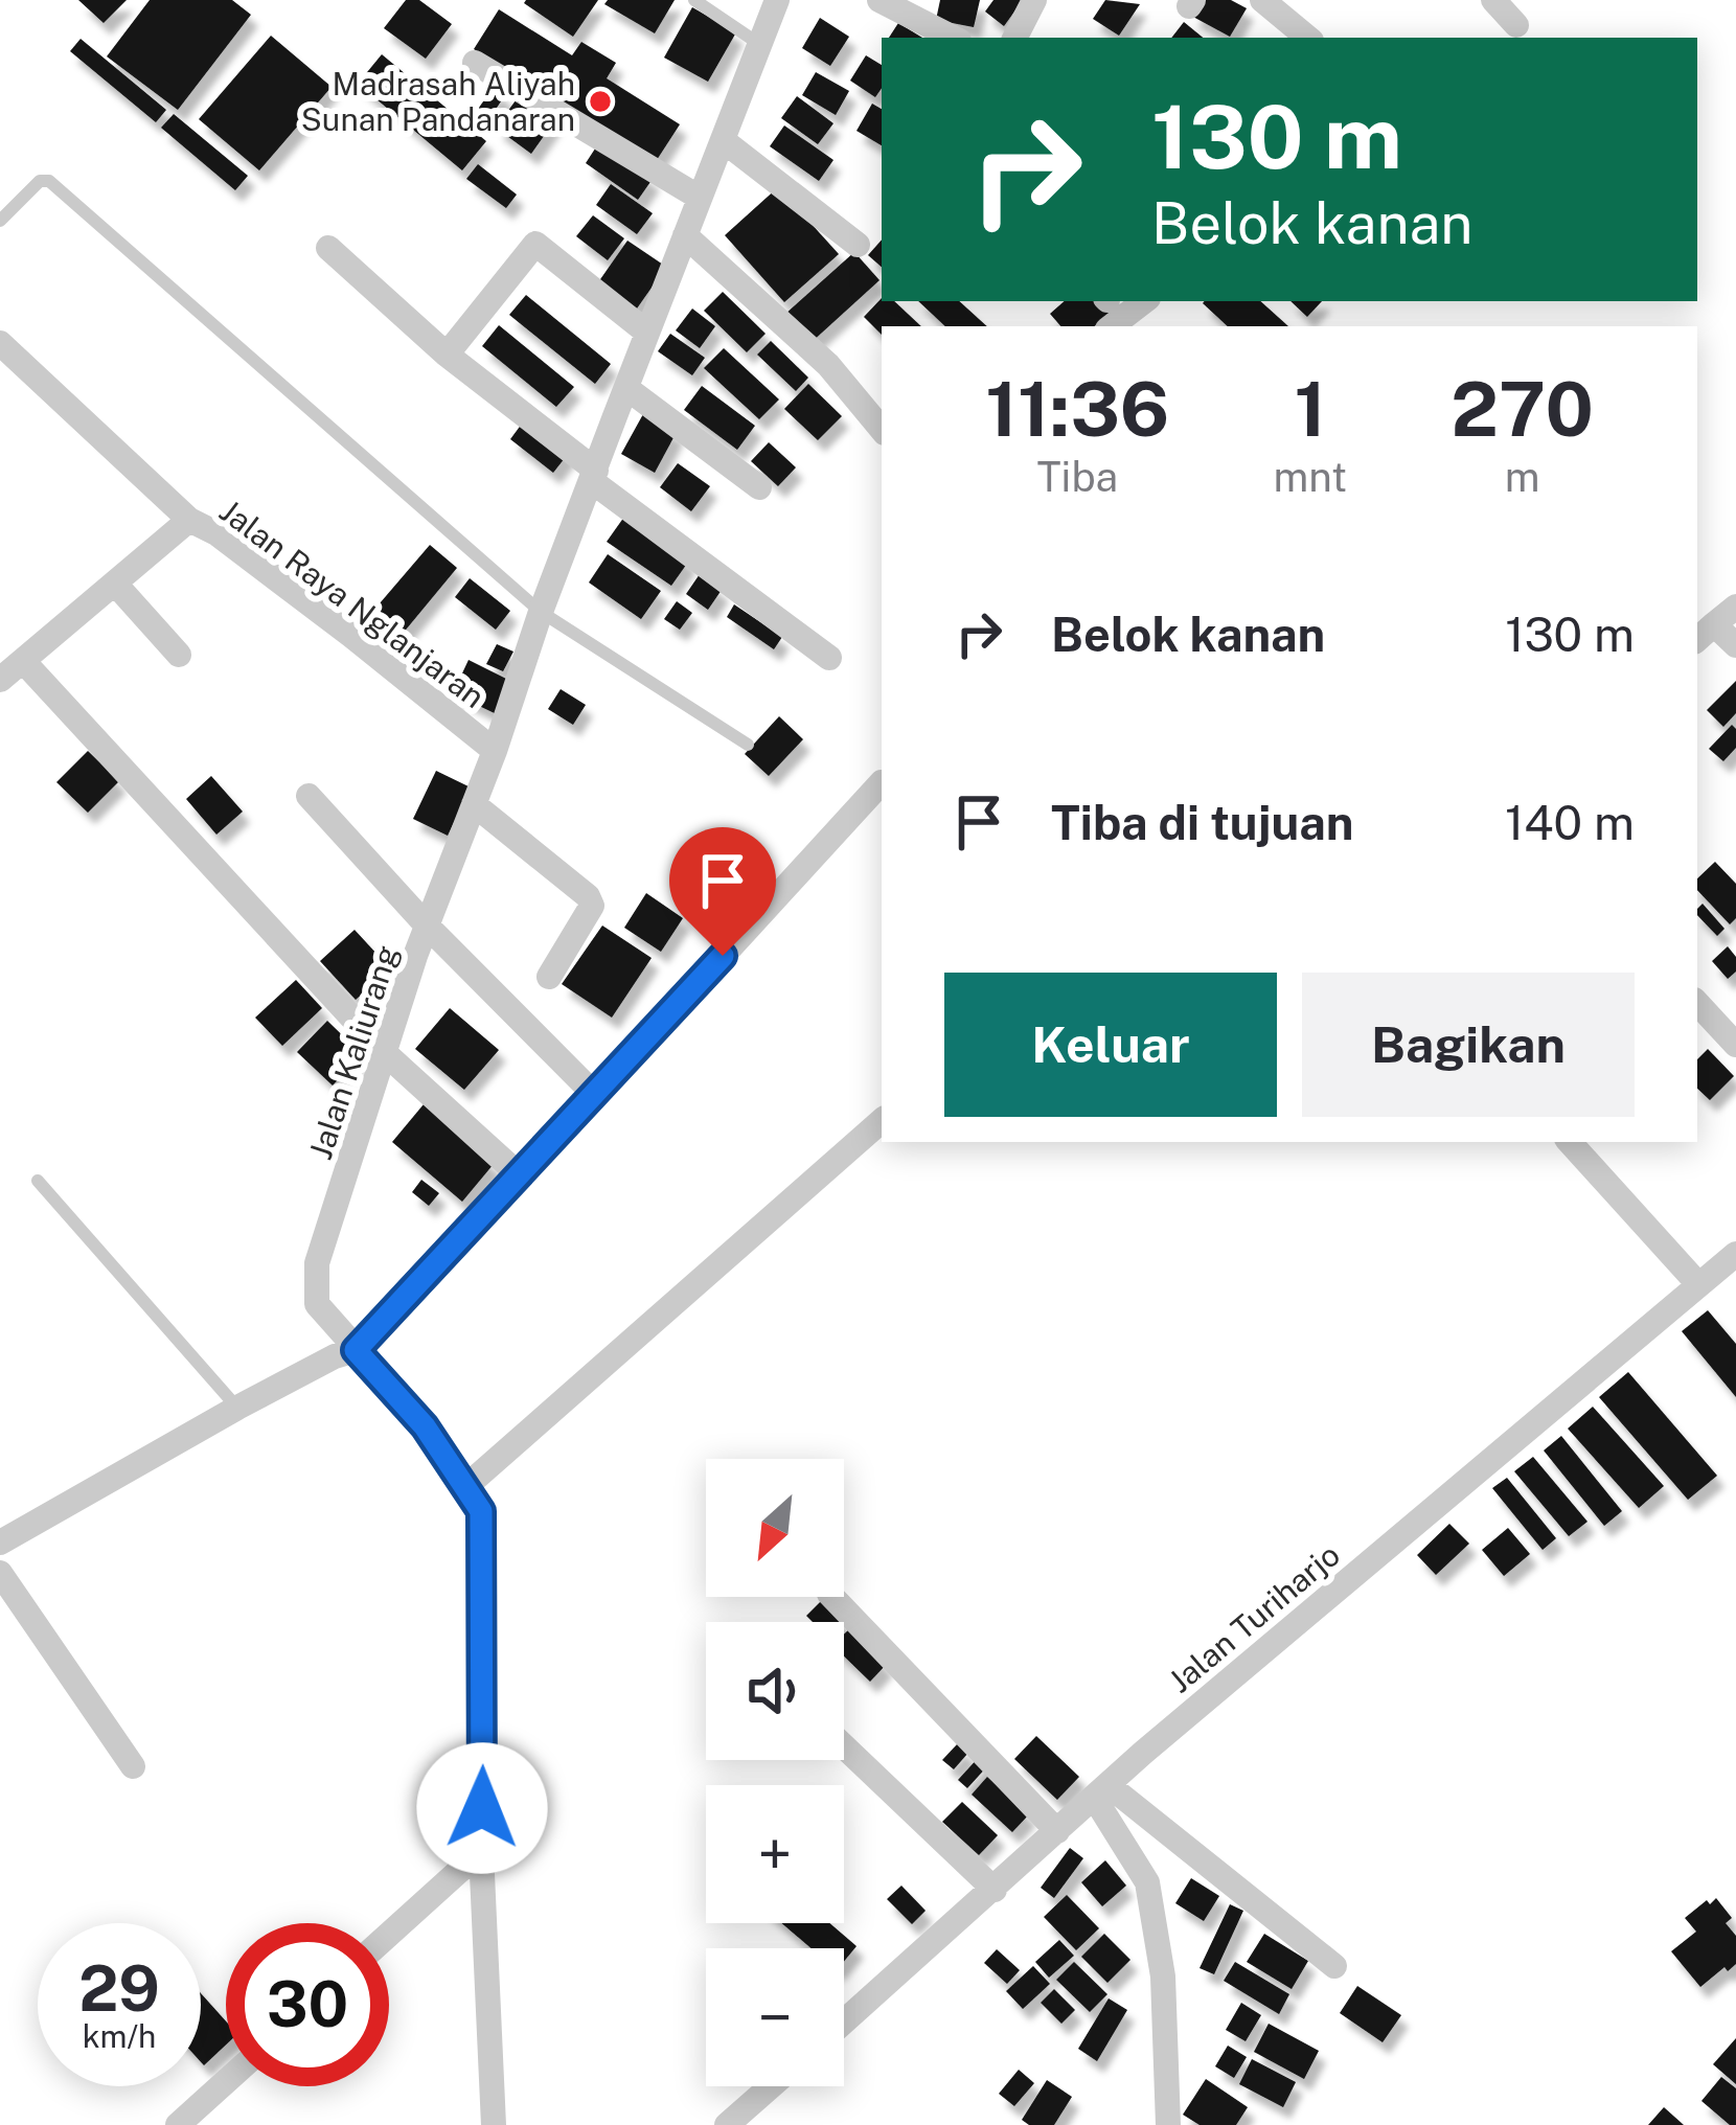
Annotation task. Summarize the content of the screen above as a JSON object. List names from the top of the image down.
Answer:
{
  "streets": {
    "street": ["Jalan Raya Nglanjaran", "Jalan Kaliurang", "Jalan Turiharjo"]
  },
  "crossings": [
    ["Jalan Raya Nglanjaran", "Jalan Kaliurang"]
  ],
  "places": ["Madrasah Aliyah Sunan Pandanaran"],
  "north": "bottom left",
  "page": {
    "turn": ["130 m", "Belok kanan"],
    "eta": [
      "11:36",
      "Tiba",
      "1",
      "mnt",
      "270",
      "m"
    ],
    "list": [
      {
        "name": "Belok kanan",
        "value": "130 m"
      },
      {
        "name": "Tiba di tujuan",
        "value": "140 m"
      }
    ],
    "buttons": ["Keluar", "Bagikan"],
    "map_buttons": ["+", "−"],
    "speed": "29 km/h",
    "limit": "30"
  }
}
